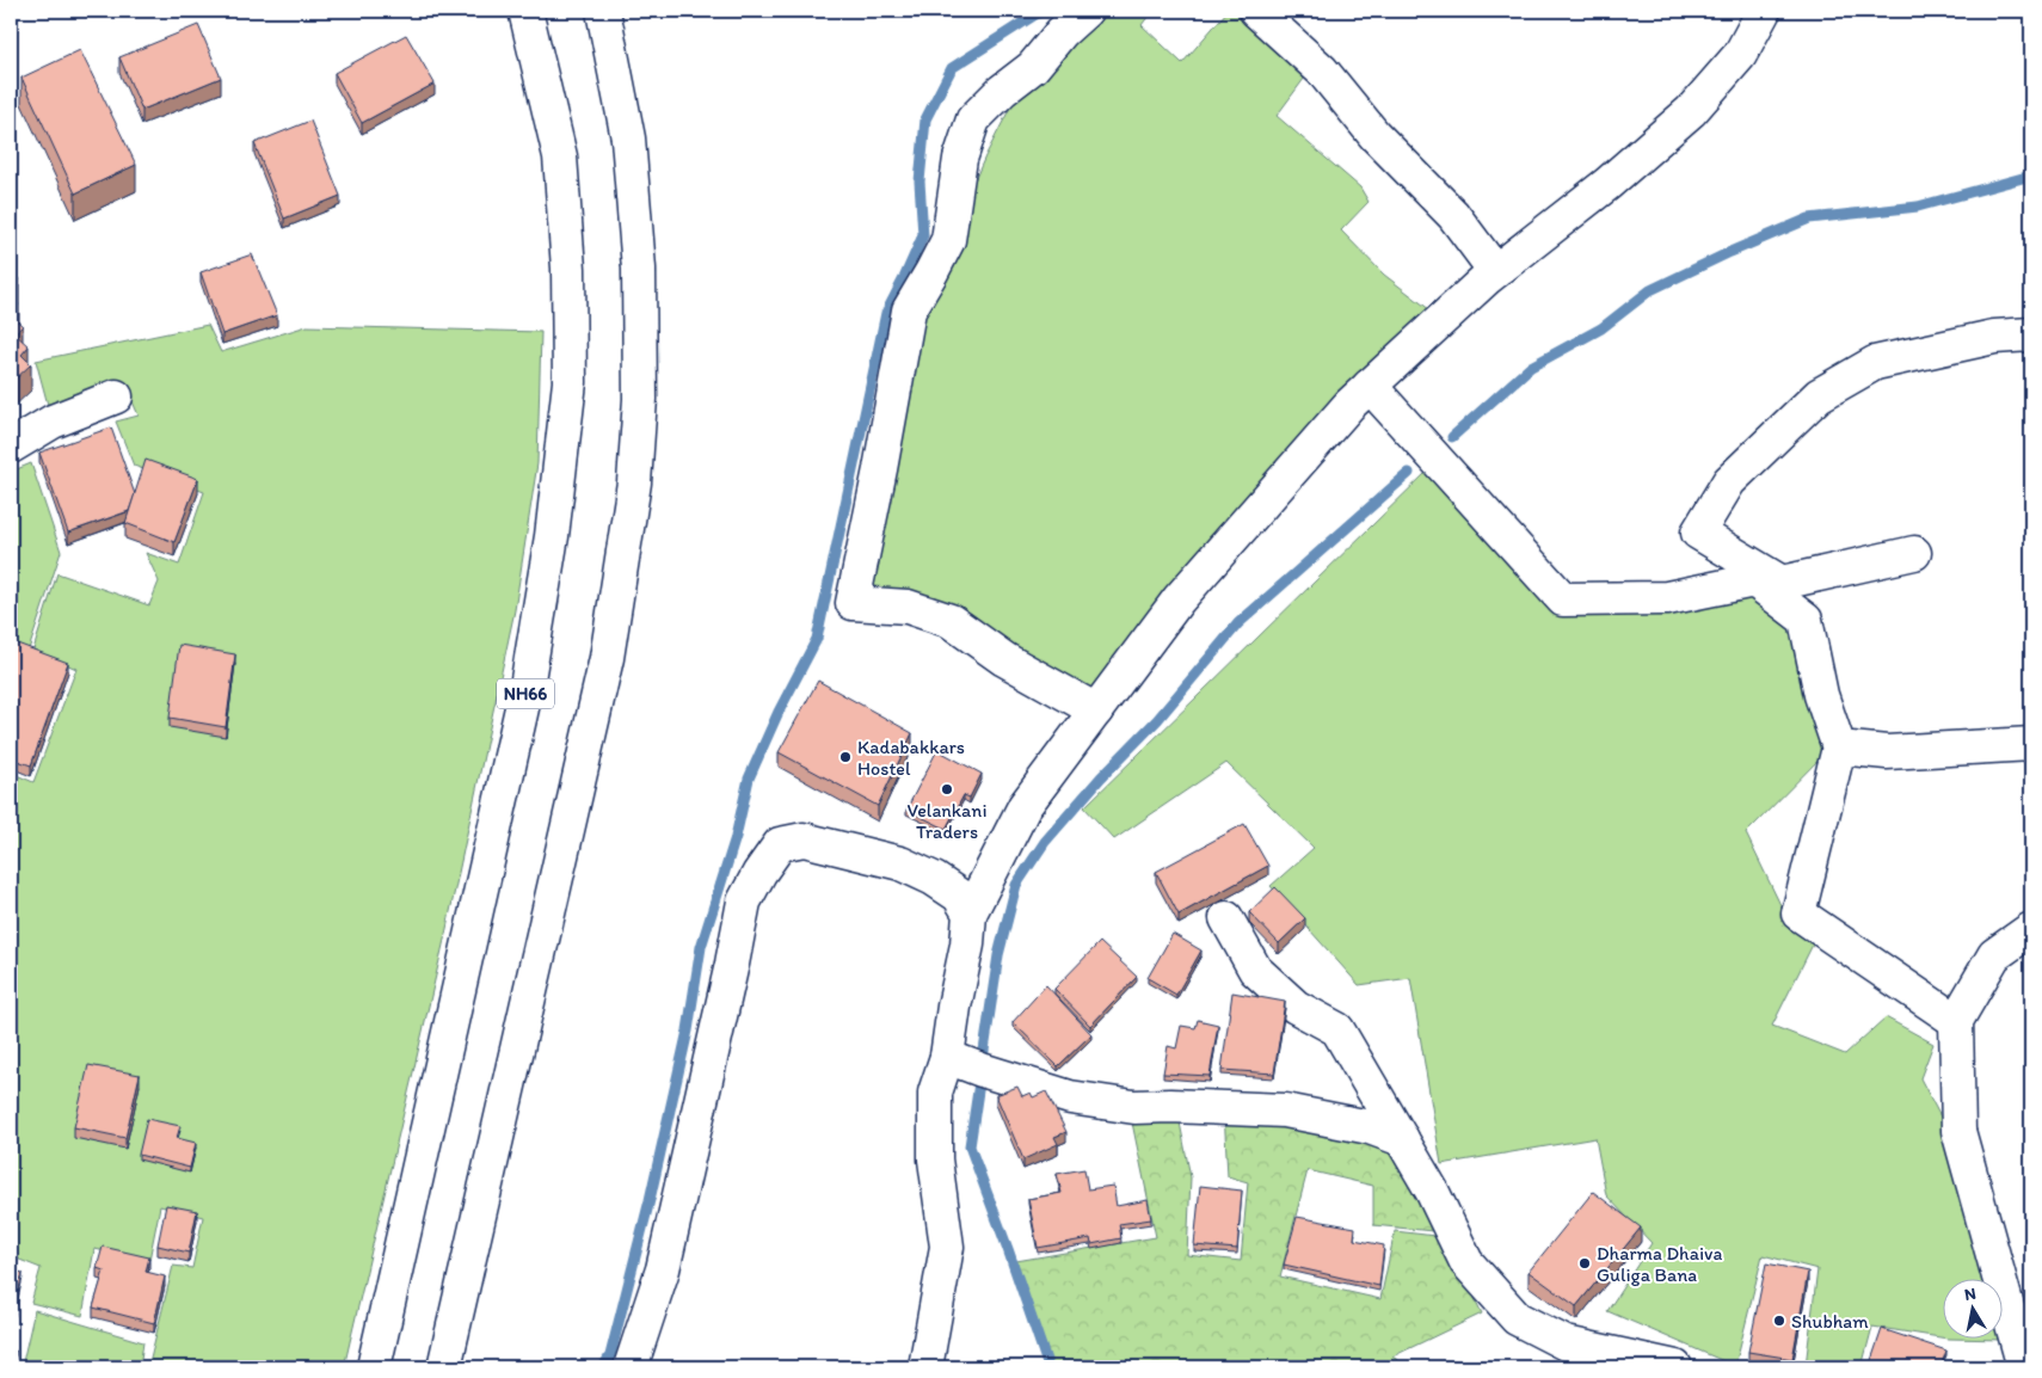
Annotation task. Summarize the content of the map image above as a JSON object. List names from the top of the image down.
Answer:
{
  "streets": {
    "main road": ["NH66"]
  },
  "places": [
    "Kadabakkars Hostel",
    "Velankani Traders",
    "Dharma Dhaiva Guliga Bana",
    "Shubham"
  ],
  "north": "top"
}
